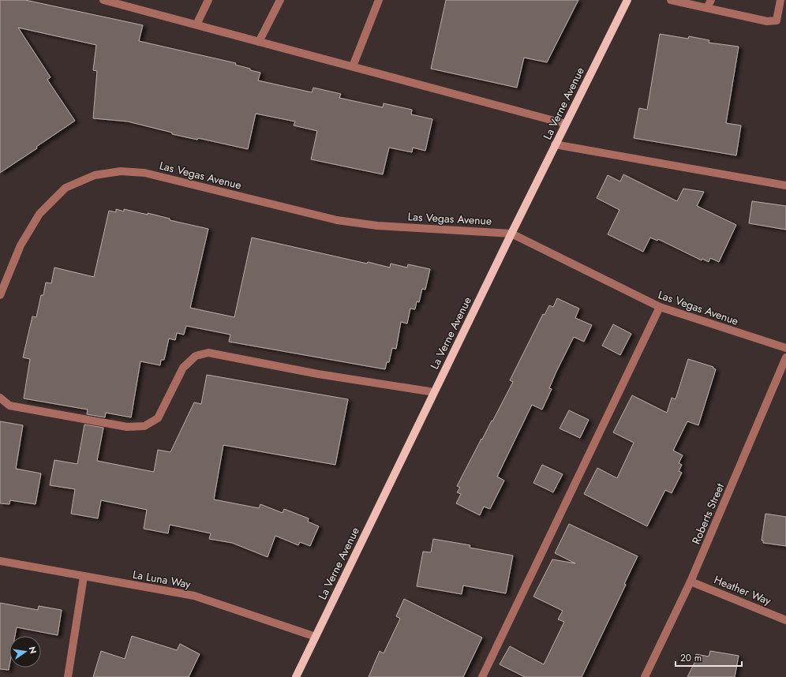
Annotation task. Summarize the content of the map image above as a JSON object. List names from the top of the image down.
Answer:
{
  "streets": {
    "main road": ["La Verne Avenue"],
    "street": [
      "Las Vegas Avenue",
      "Roberts Street",
      "La Luna Way",
      "Heather Way"
    ]
  },
  "crossings": [
    ["La Verne Avenue", "Las Vegas Avenue"],
    ["La Verne Avenue", "La Luna Way"],
    ["Roberts Street", "Heather Way"]
  ],
  "scale_bar": "20 m",
  "north": "right"
}
